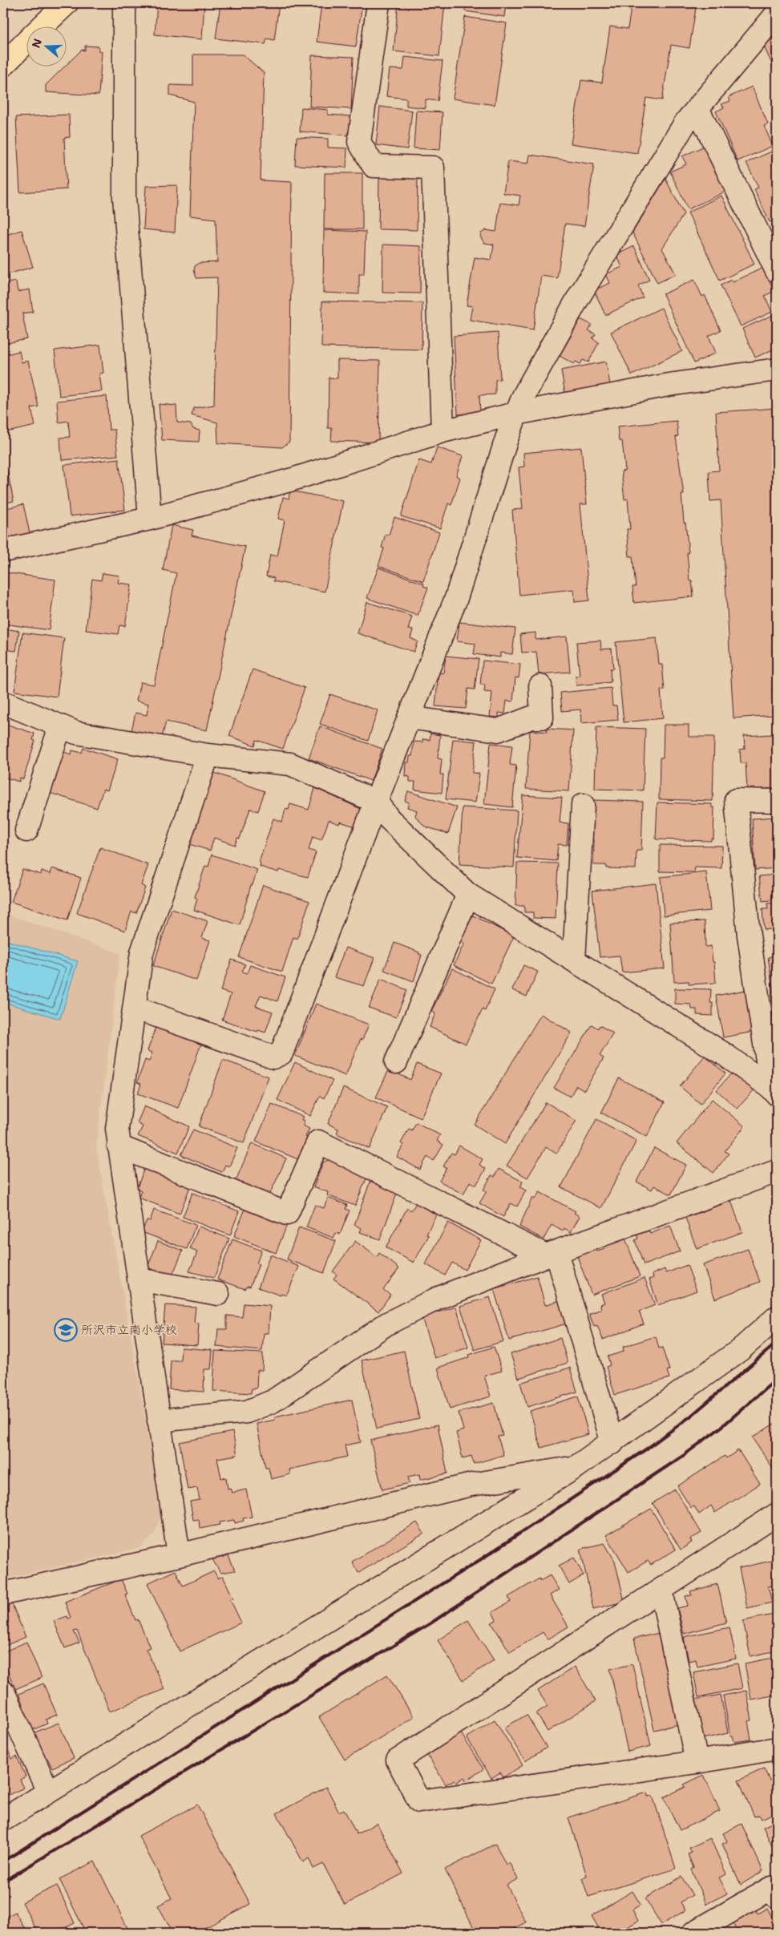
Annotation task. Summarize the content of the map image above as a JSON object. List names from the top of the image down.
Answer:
{
  "places": {
    "school or university": ["所沢市立南小学校"]
  },
  "north": "left"
}
